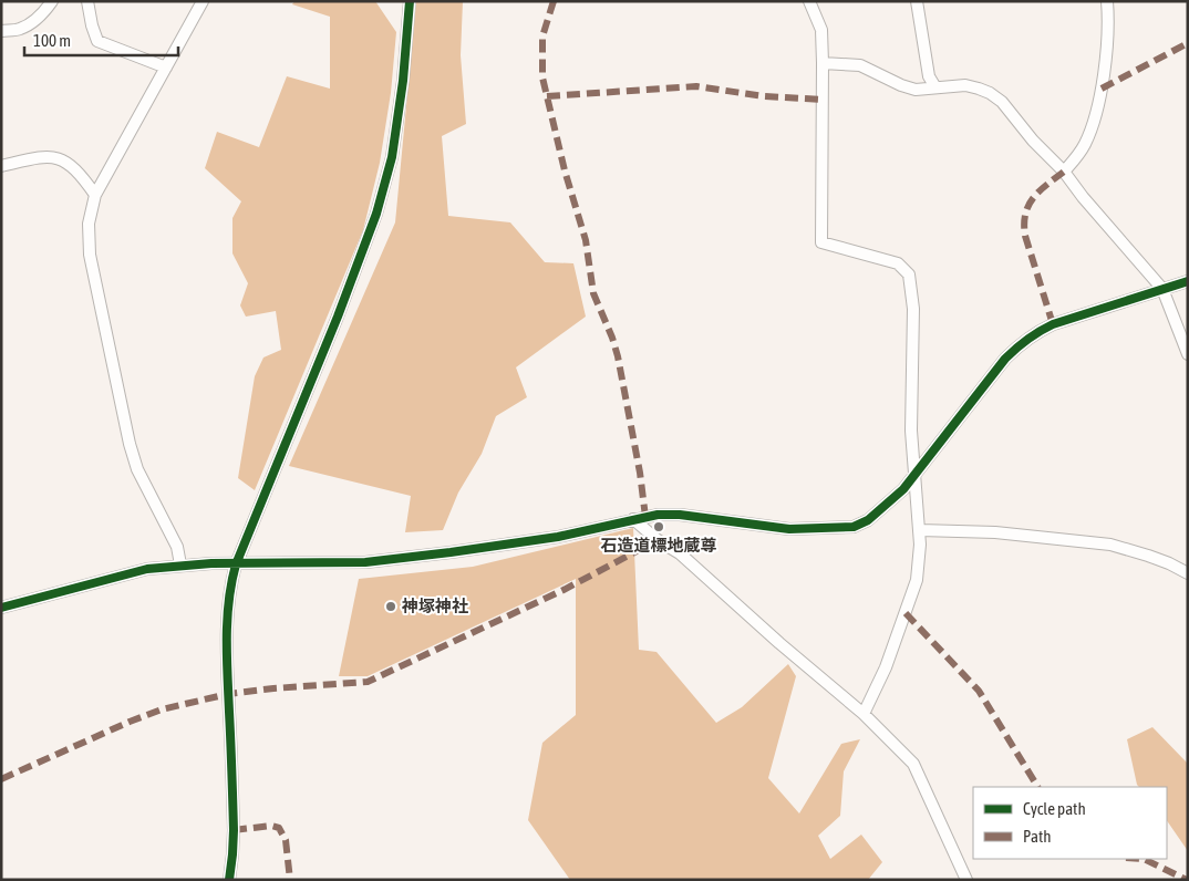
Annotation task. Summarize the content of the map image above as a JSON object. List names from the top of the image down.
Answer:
{
  "places": ["石造道標地蔵尊", "神塚神社"],
  "legend": ["Cycle path", "Path"],
  "scale_bar": "100 m"
}
